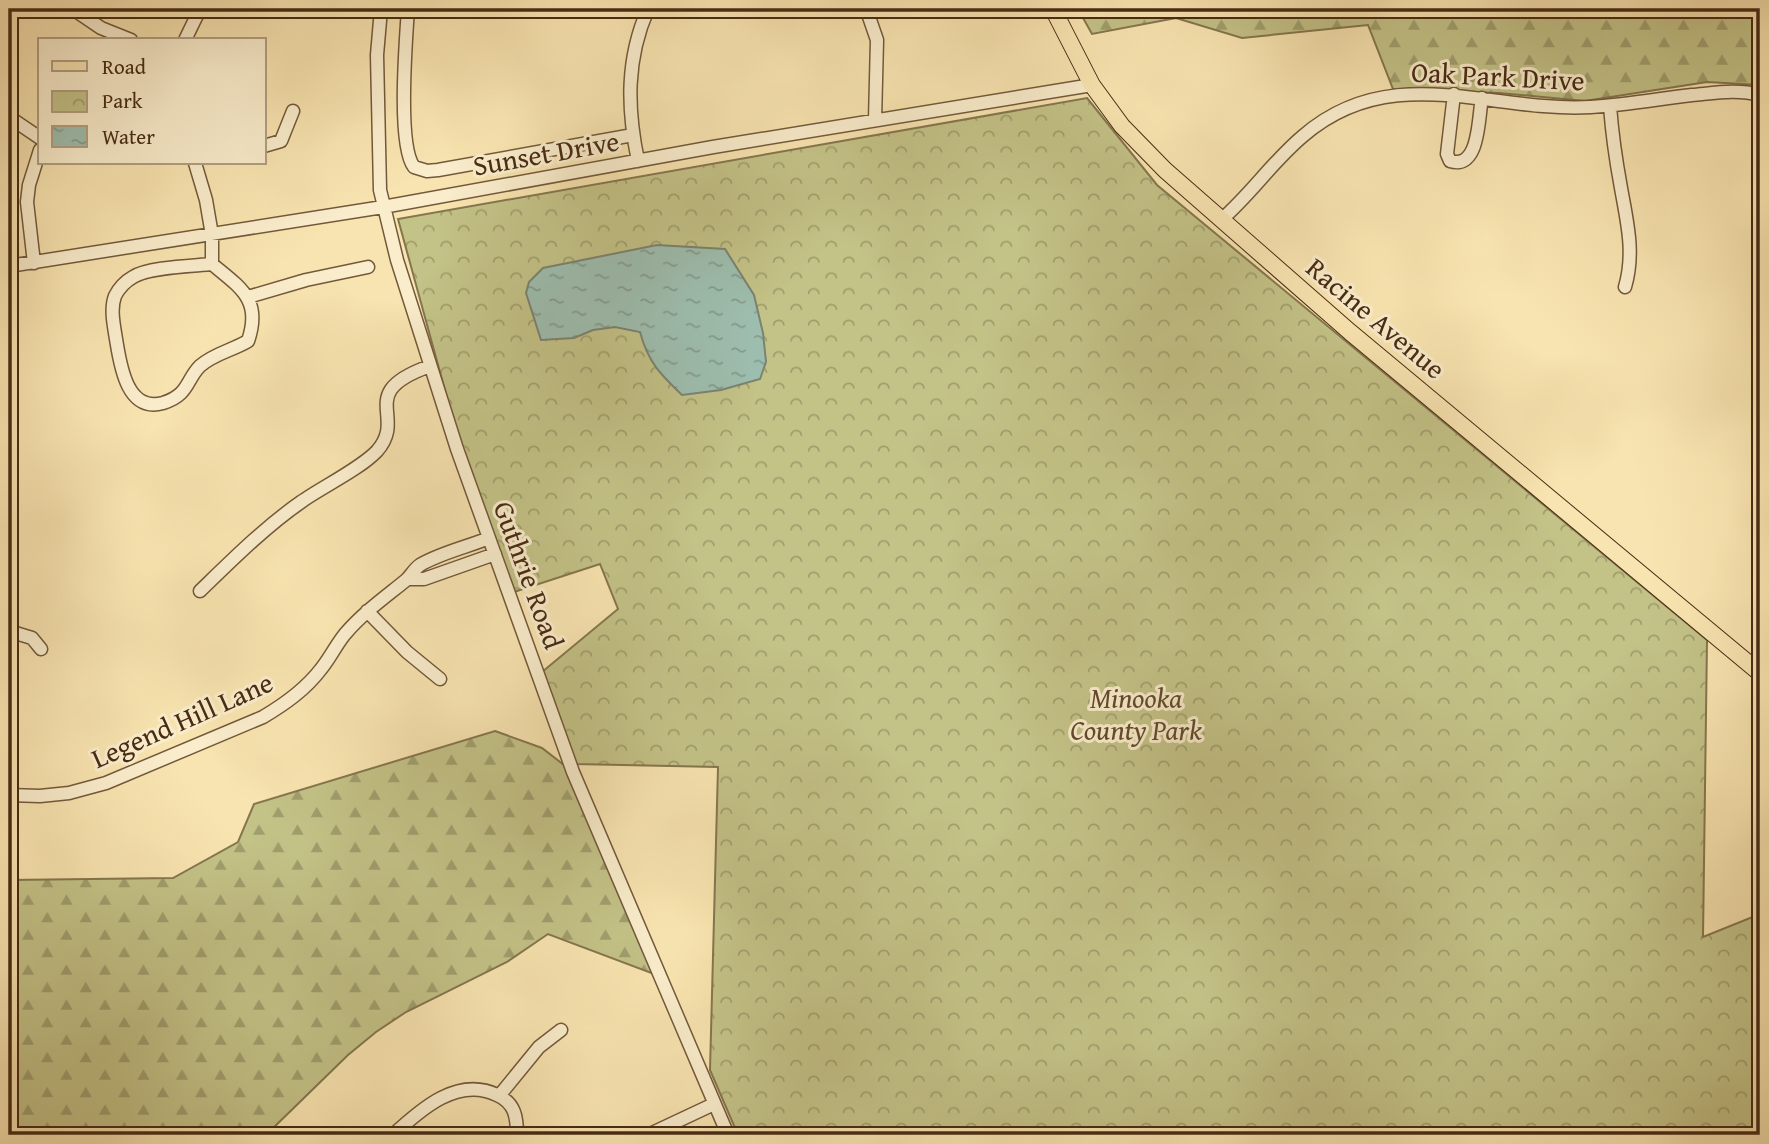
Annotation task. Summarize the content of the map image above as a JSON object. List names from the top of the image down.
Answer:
{
  "streets": {
    "main road": ["Racine Avenue"],
    "street": [
      "Oak Park Drive",
      "Sunset Drive",
      "Guthrie Road",
      "Legend Hill Lane"
    ]
  },
  "crossings": [
    ["Oak Park Drive", "Racine Avenue"],
    ["Sunset Drive", "Racine Avenue"],
    ["Sunset Drive", "Guthrie Road"],
    ["Guthrie Road", "Legend Hill Lane"]
  ],
  "parks": ["Minooka County Park"],
  "legend": ["Road", "Park", "Water"]
}
